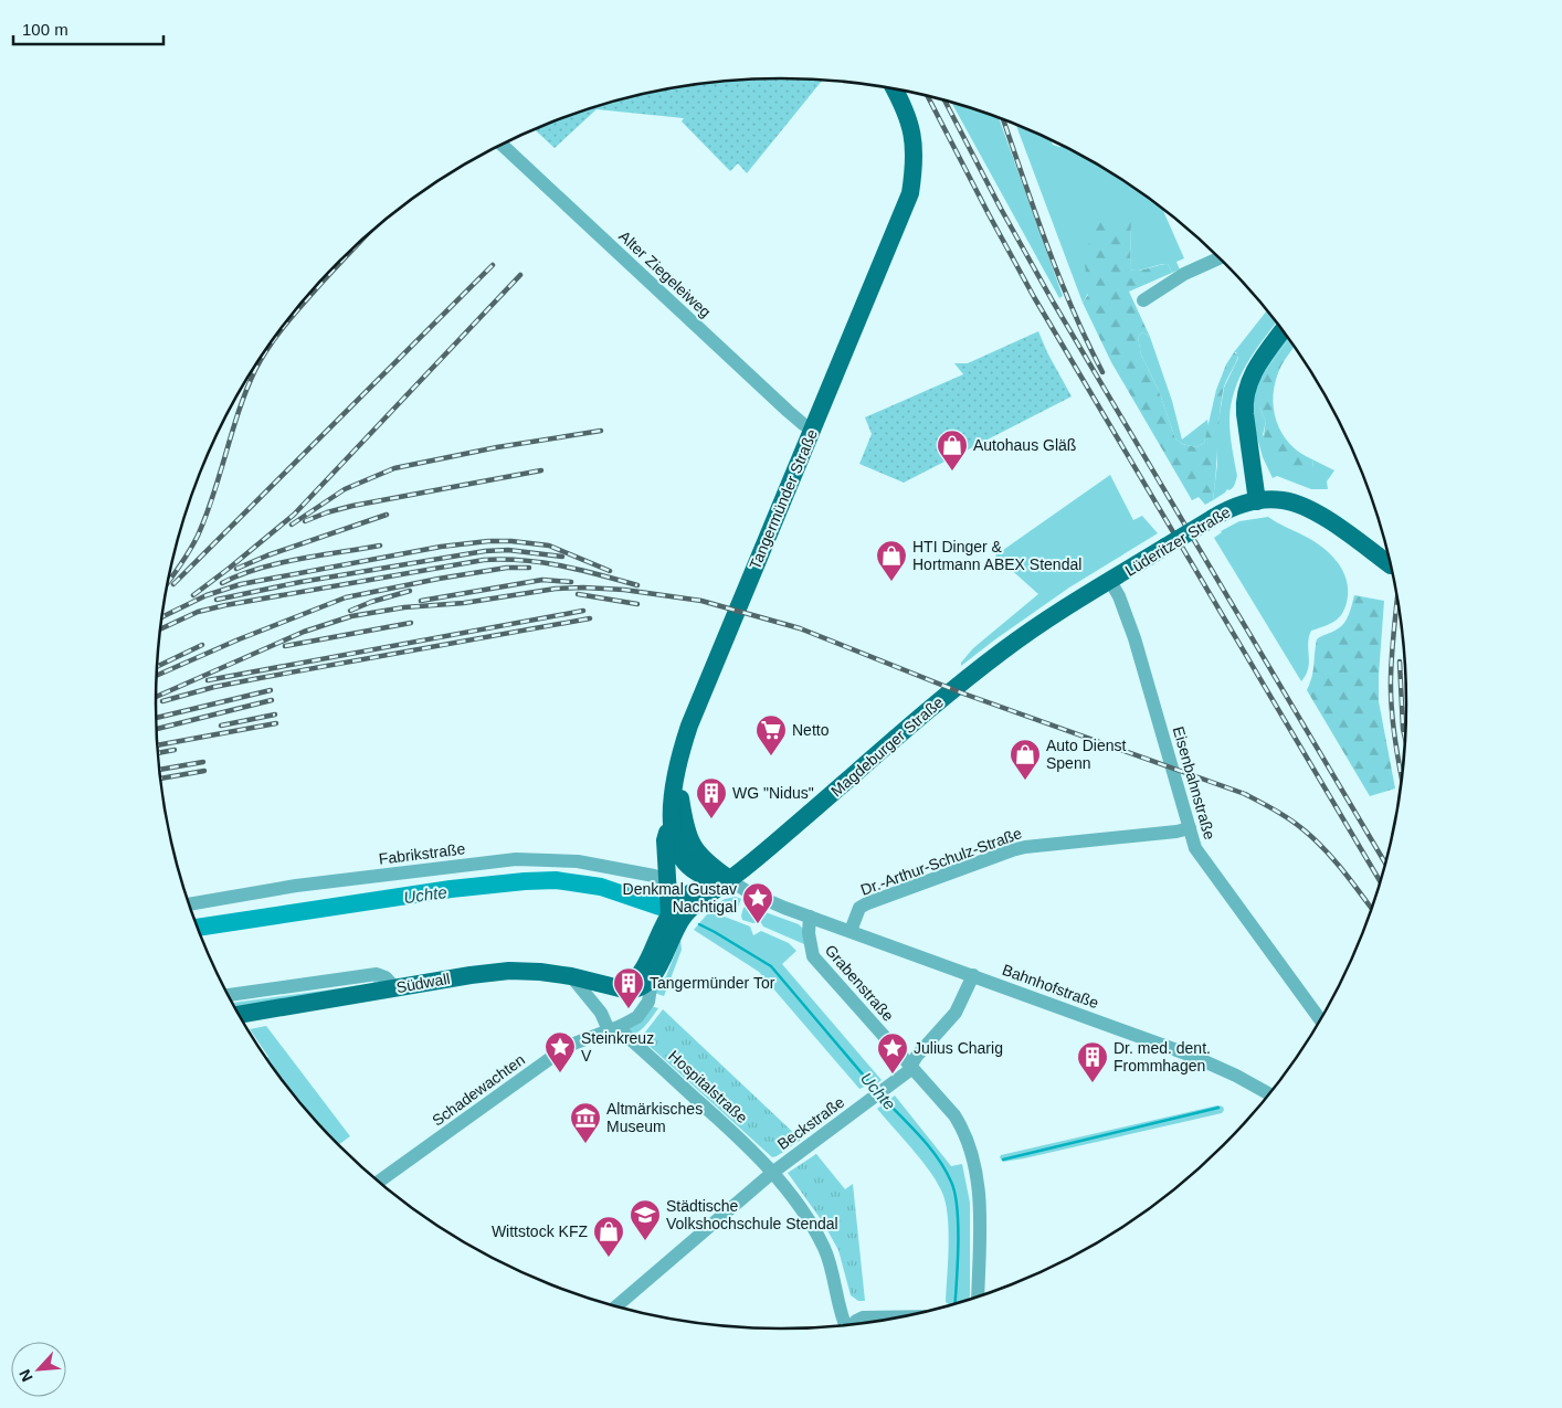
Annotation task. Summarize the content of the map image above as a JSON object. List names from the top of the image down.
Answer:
{
  "streets": {
    "main road": [
      "Tangermünder Straße",
      "Lüderitzer Straße",
      "Magdeburger Straße",
      "Südwall"
    ],
    "street": [
      "Alter Ziegeleiweg",
      "Eisenbahnstraße",
      "Fabrikstraße",
      "Dr.-Arthur-Schulz-Straße",
      "Grabenstraße",
      "Bahnhofstraße",
      "Hospitalstraße",
      "Schadewachten",
      "Beckstraße"
    ]
  },
  "crossings": [
    ["Alter Ziegeleiweg", "Tangermünder Straße"],
    ["Lüderitzer Straße", "Magdeburger Straße"],
    ["Lüderitzer Straße", "Eisenbahnstraße"],
    ["Magdeburger Straße", "Eisenbahnstraße"],
    ["Magdeburger Straße", "Bahnhofstraße"],
    ["Eisenbahnstraße", "Dr.-Arthur-Schulz-Straße"],
    ["Dr.-Arthur-Schulz-Straße", "Bahnhofstraße"],
    ["Südwall", "Schadewachten"],
    ["Grabenstraße", "Bahnhofstraße"],
    ["Grabenstraße", "Beckstraße"],
    ["Bahnhofstraße", "Beckstraße"],
    ["Hospitalstraße", "Schadewachten"],
    ["Hospitalstraße", "Beckstraße"]
  ],
  "water": ["Uchte"],
  "places": {
    "shop": [
      "Autohaus Gläß",
      "HTI Dinger & Hortmann ABEX Stendal",
      "Auto Dienst Spenn",
      "Wittstock KFZ"
    ],
    "supermarket": ["Netto"],
    "building": ["WG \"Nidus\"", "Tangermünder Tor", "Dr. med. dent. Frommhagen"],
    "place": ["Denkmal Gustav Nachtigal", "Steinkreuz V", "Julius Charig"],
    "museum": ["Altmärkisches Museum"],
    "school or university": ["Städtische Volkshochschule Stendal"]
  },
  "scale_bar": "100 m",
  "north": "bottom left"
}
